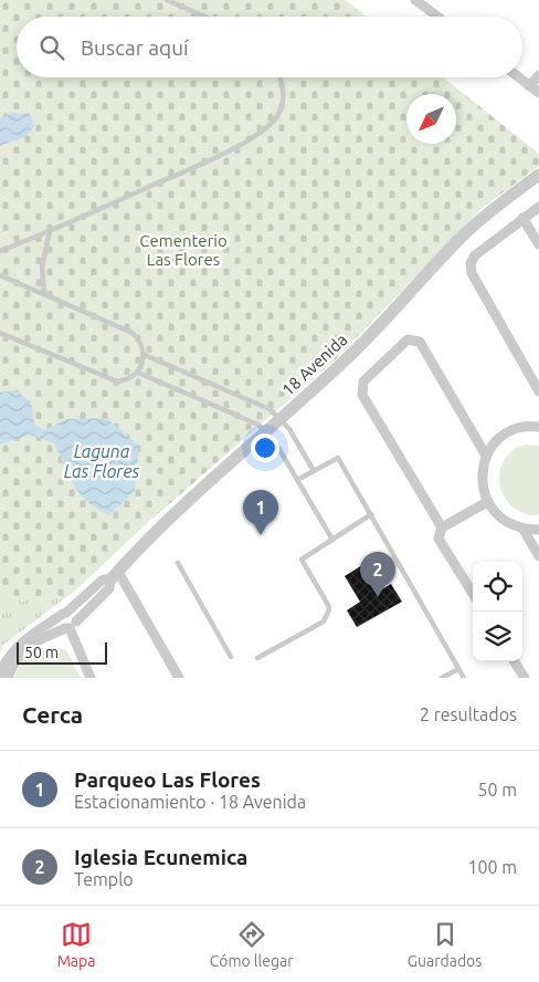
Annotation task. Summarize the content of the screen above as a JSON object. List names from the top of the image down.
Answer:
{
  "streets": {
    "street": ["18 Avenida"]
  },
  "water": ["Laguna Las Flores"],
  "parks": ["Cementerio Las Flores"],
  "scale_bar": "50 m",
  "north": "bottom left",
  "page": {
    "search": "Buscar aquí",
    "pins": ["1", "2"],
    "scale": "50 m",
    "heading": ["Cerca", "2 resultados"],
    "list": [
      {
        "mark": "1",
        "name": "Parqueo Las Flores",
        "note": "Estacionamiento · 18 Avenida",
        "value": "50 m"
      },
      {
        "mark": "2",
        "name": "Iglesia Ecunemica",
        "note": "Templo",
        "value": "100 m"
      }
    ],
    "nav": ["Mapa", "Cómo llegar", "Guardados"]
  }
}
